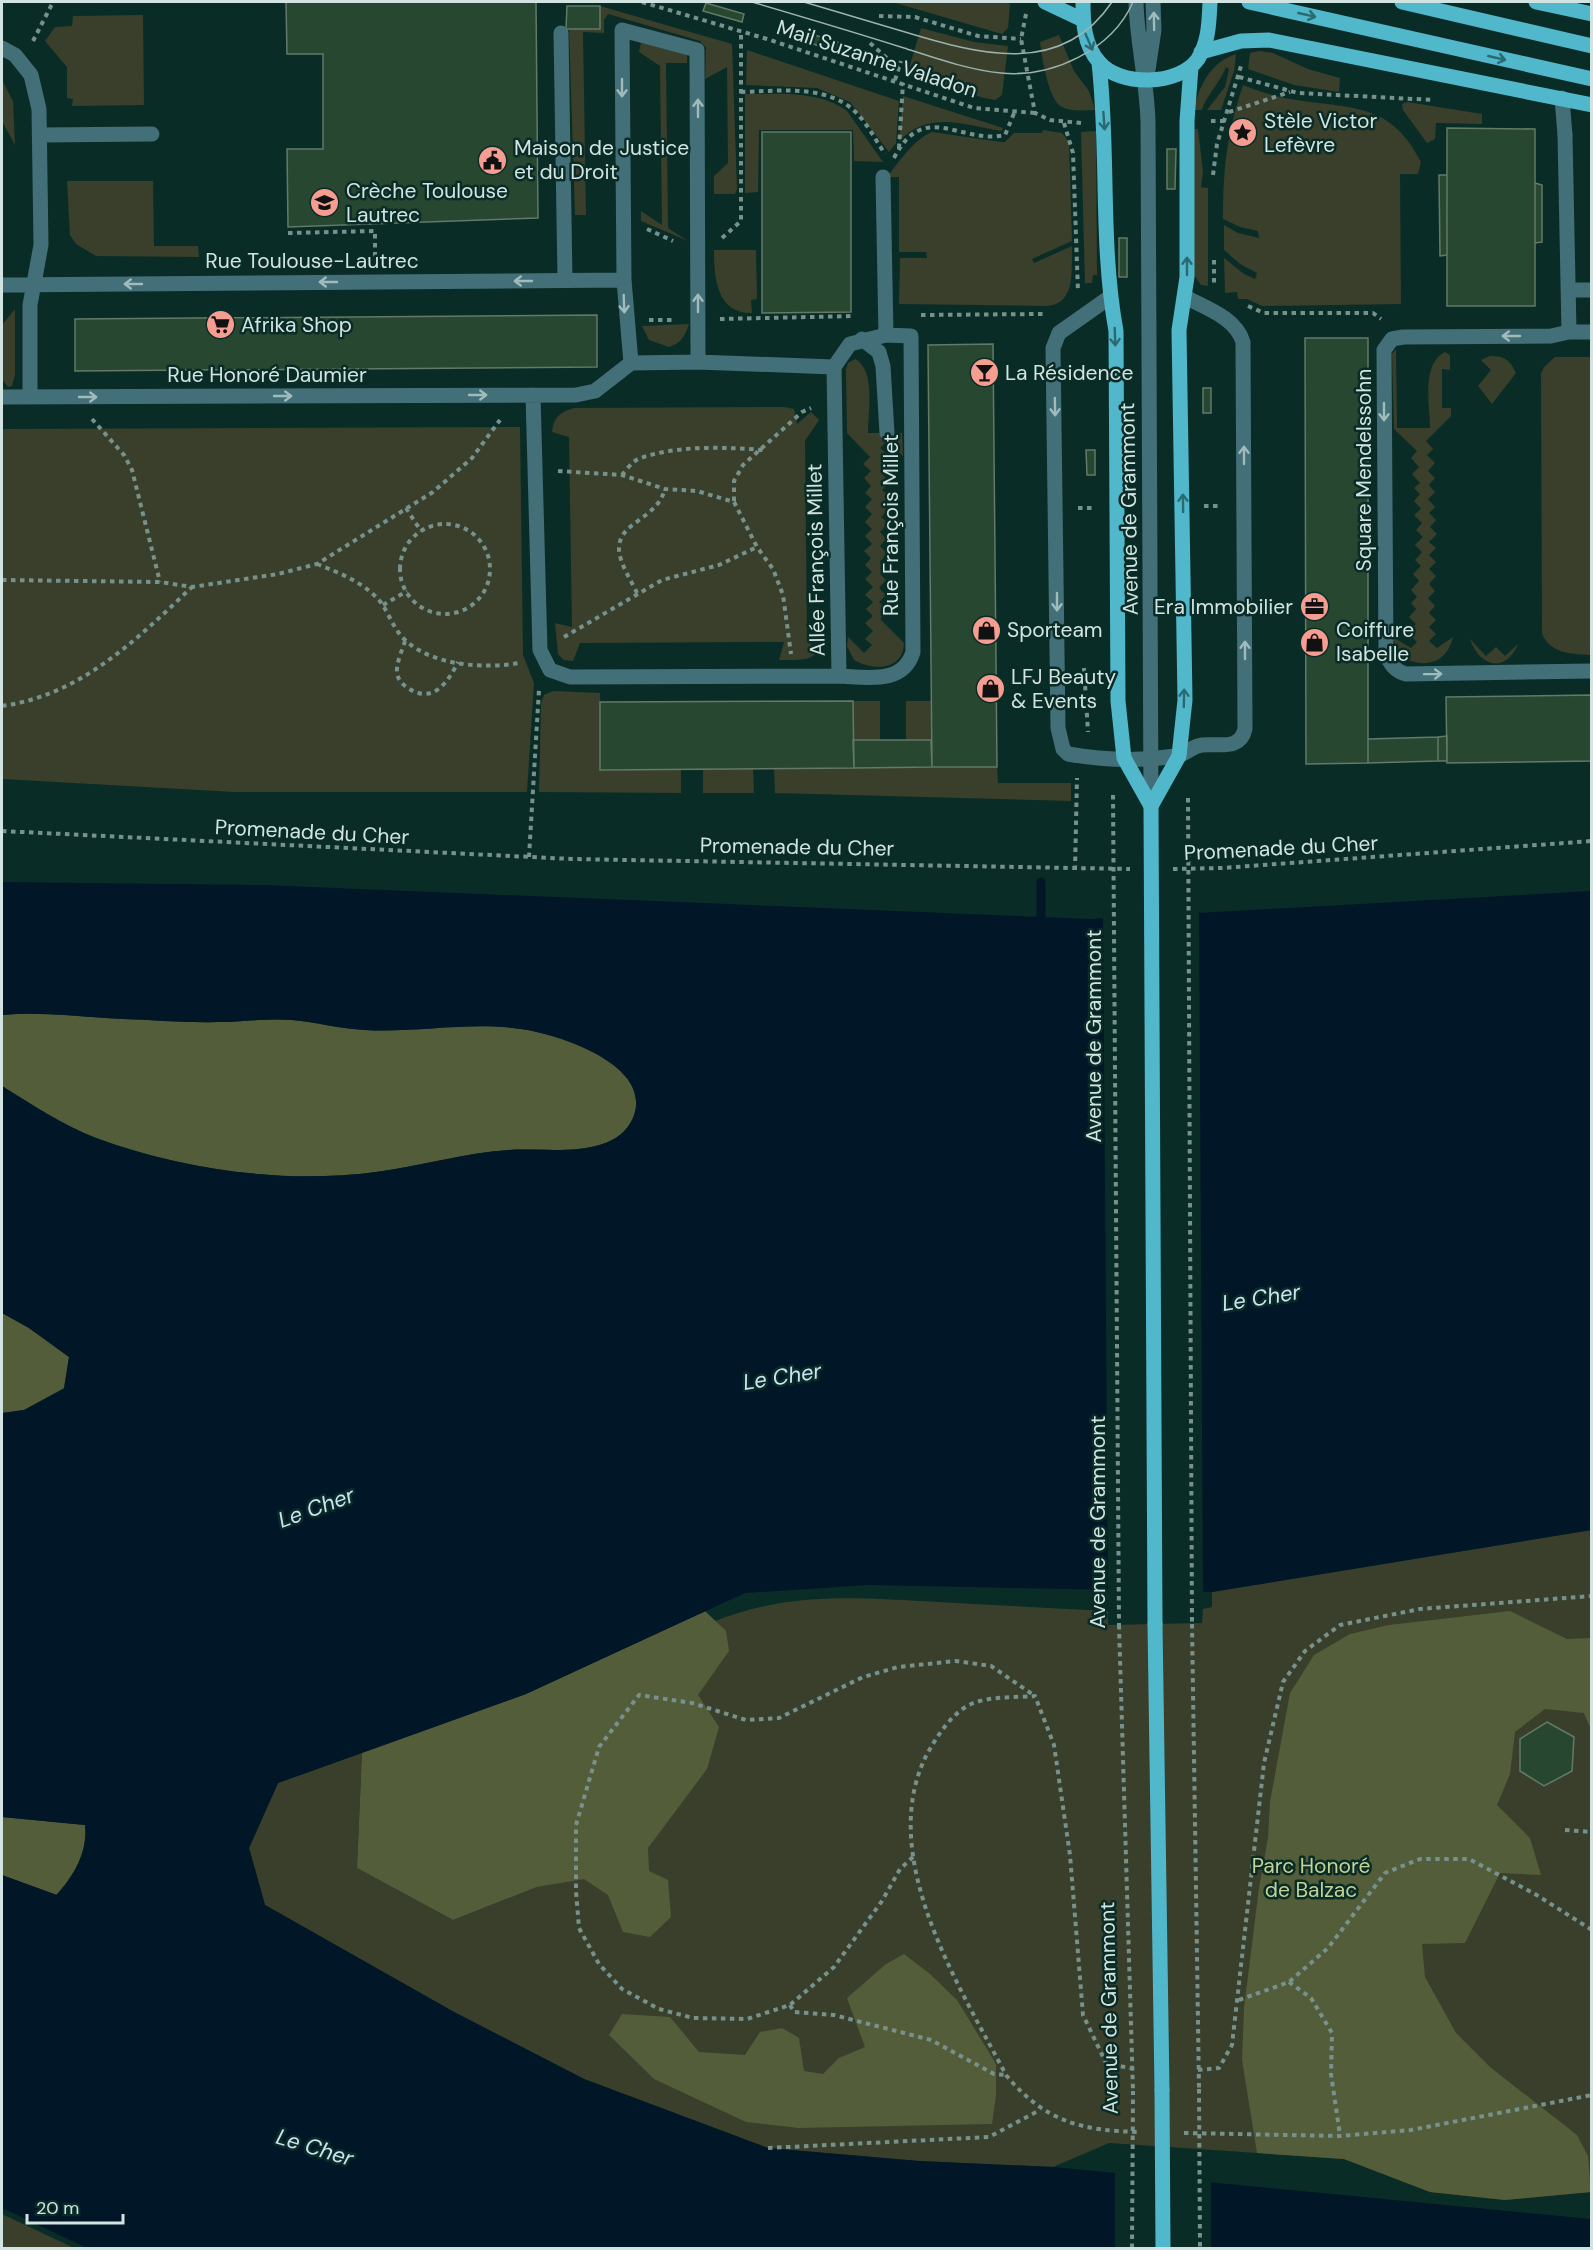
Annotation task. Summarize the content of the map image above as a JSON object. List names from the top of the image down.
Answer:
{
  "streets": {
    "main road": ["Avenue de Grammont"],
    "street": [
      "Rue Toulouse-Lautrec",
      "Rue Honoré Daumier",
      "Square Mendelssohn",
      "Rue François Millet",
      "Allée François Millet"
    ],
    "path": ["Mail Suzanne Valadon", "Promenade du Cher"]
  },
  "crossings": [
    ["Rue François Millet", "Allée François Millet"]
  ],
  "one_way": ["Rue Toulouse-Lautrec", "Rue Honoré Daumier"],
  "water": ["Le Cher"],
  "parks": ["Parc Honoré de Balzac"],
  "places": {
    "place": ["Stèle Victor Lefèvre"],
    "public building": ["Maison de Justice et du Droit"],
    "school or university": ["Crèche Toulouse Lautrec"],
    "supermarket": ["Afrika Shop"],
    "bar": ["La Résidence"],
    "office": ["Era Immobilier"],
    "shop": ["Sporteam", "Coiffure Isabelle", "LFJ Beauty & Events"]
  },
  "scale_bar": "20 m"
}
